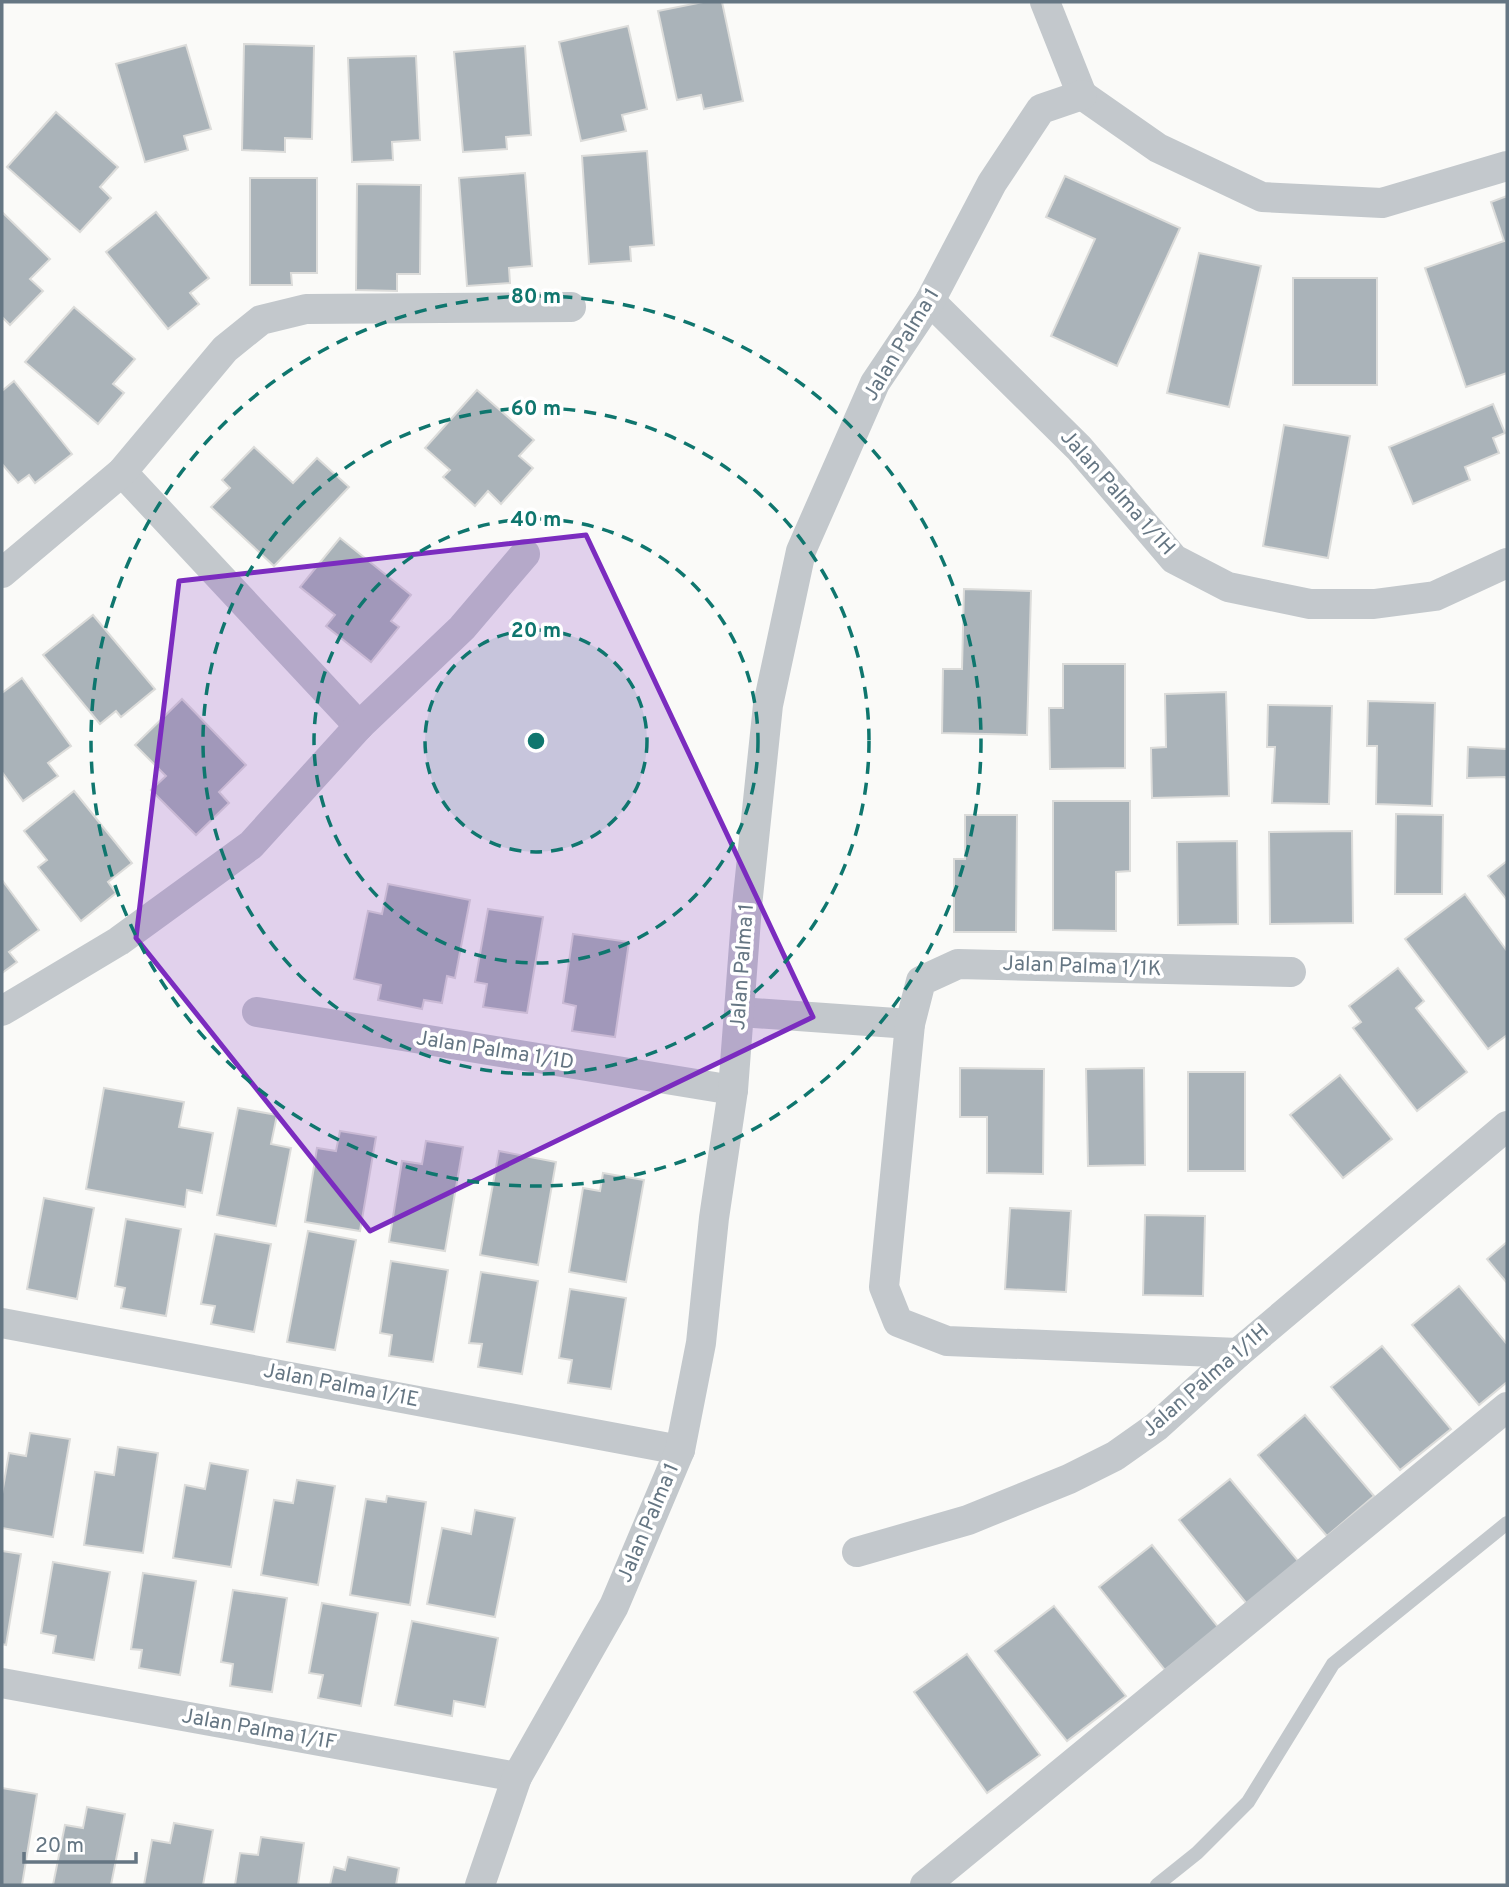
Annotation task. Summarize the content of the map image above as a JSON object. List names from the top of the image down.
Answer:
{
  "streets": {
    "street": [
      "Jalan Palma 1",
      "Jalan Palma 1/1H",
      "Jalan Palma 1/1K",
      "Jalan Palma 1/1D",
      "Jalan Palma 1/1E",
      "Jalan Palma 1/1F"
    ]
  },
  "crossings": [
    ["Jalan Palma 1", "Jalan Palma 1/1H"],
    ["Jalan Palma 1", "Jalan Palma 1/1D"],
    ["Jalan Palma 1", "Jalan Palma 1/1E"],
    ["Jalan Palma 1", "Jalan Palma 1/1F"]
  ],
  "scale_bar": "20 m",
  "rings": [
    "80 m",
    "60 m",
    "40 m",
    "20 m"
  ]
}
